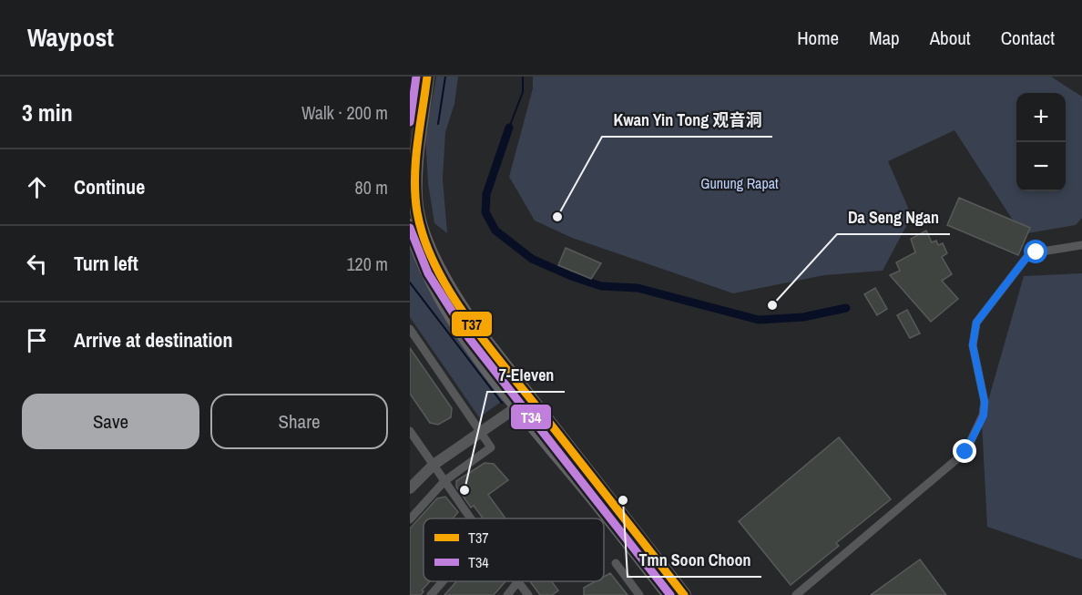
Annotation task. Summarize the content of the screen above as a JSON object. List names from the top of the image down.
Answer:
{
  "parks": ["Gunung Rapat"],
  "places": [
    "Kwan Yin Tong 观音洞",
    "Da Seng Ngan",
    "7-Eleven",
    "Tmn Soon Choon"
  ],
  "lines": ["transit line T37", "transit line T34"],
  "legend": ["T37", "T34"],
  "page": {
    "header": "Waypost",
    "nav": [
      "Home",
      "Map",
      "About",
      "Contact"
    ],
    "heading": ["3 min", "Walk · 200 m"],
    "map_buttons": ["+", "−"],
    "list": [
      ["Continue", "80 m"],
      ["Turn left", "120 m"],
      "Arrive at destination"
    ],
    "buttons": ["Save", "Share"]
  }
}
